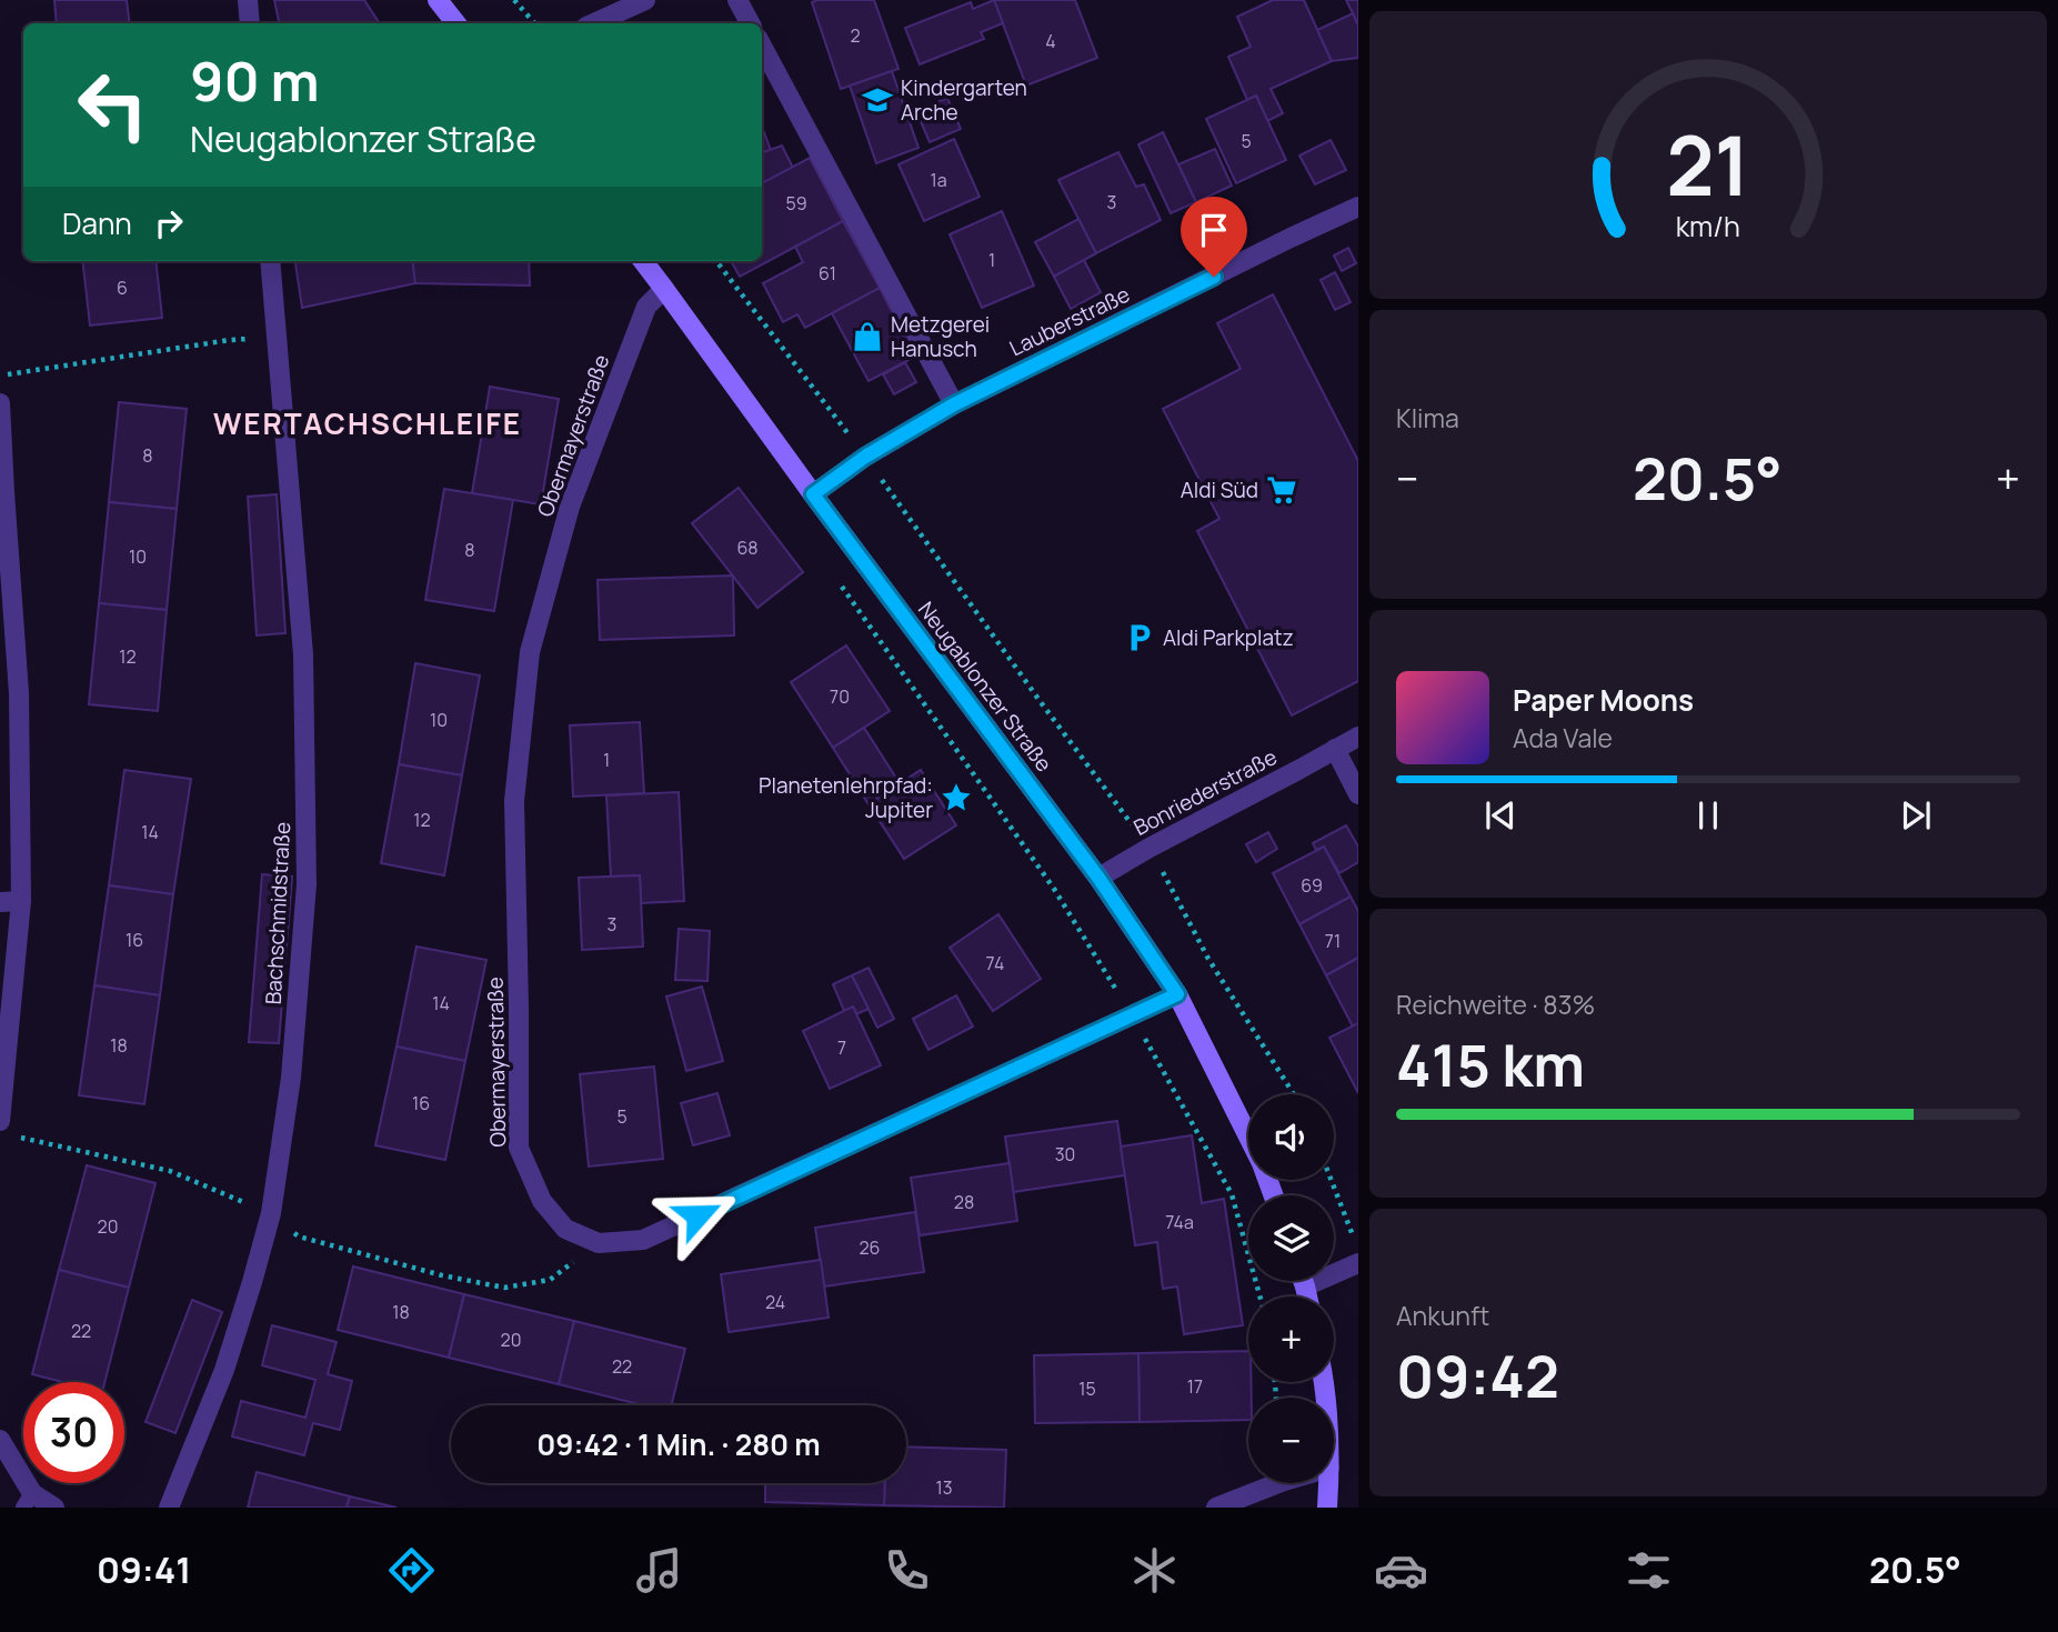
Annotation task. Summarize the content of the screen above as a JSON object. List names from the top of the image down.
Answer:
{
  "streets": {
    "street": [
      "Lauberstraße",
      "Obermayerstraße",
      "Neugablonzer Straße",
      "Bonriederstraße",
      "Bachschmidstraße"
    ]
  },
  "crossings": [
    ["Lauberstraße", "Neugablonzer Straße"],
    ["Obermayerstraße", "Neugablonzer Straße"],
    ["Neugablonzer Straße", "Bonriederstraße"]
  ],
  "districts": ["WERTACHSCHLEIFE"],
  "places": {
    "school or university": ["Kindergarten Arche"],
    "shop": ["Metzgerei Hanusch"],
    "supermarket": ["Aldi Süd"],
    "parking": ["Aldi Parkplatz"],
    "place": ["Planetenlehrpfad: Jupiter"]
  },
  "house_numbers": [
    "2",
    "4",
    "5",
    "1a",
    "3",
    "59",
    "1",
    "61",
    "6",
    "8",
    "68",
    "8",
    "10",
    "12",
    "70",
    "10",
    "1",
    "12",
    "14",
    "69",
    "3",
    "16",
    "71",
    "74",
    "14",
    "18",
    "7",
    "16",
    "5",
    "30",
    "28",
    "74a",
    "20",
    "26",
    "24",
    "18",
    "22",
    "20",
    "22",
    "17",
    "15",
    "13"
  ],
  "page": {
    "turn": ["90 m", "Neugablonzer Straße"],
    "then": "Dann",
    "tile": [
      "Klima",
      ["Reichweite · 83%", "415 km"],
      ["Ankunft", "09:42"]
    ],
    "heat": ["−", "20.5°", "+"],
    "song": ["Paper Moons", "Ada Vale"],
    "map_buttons": ["+", "−"],
    "limit": "30",
    "trip": "09:42 · 1 Min. · 280 m",
    "tabs": ["09:41", "20.5°"],
    "gauge": ["21", "km/h"]
  }
}
